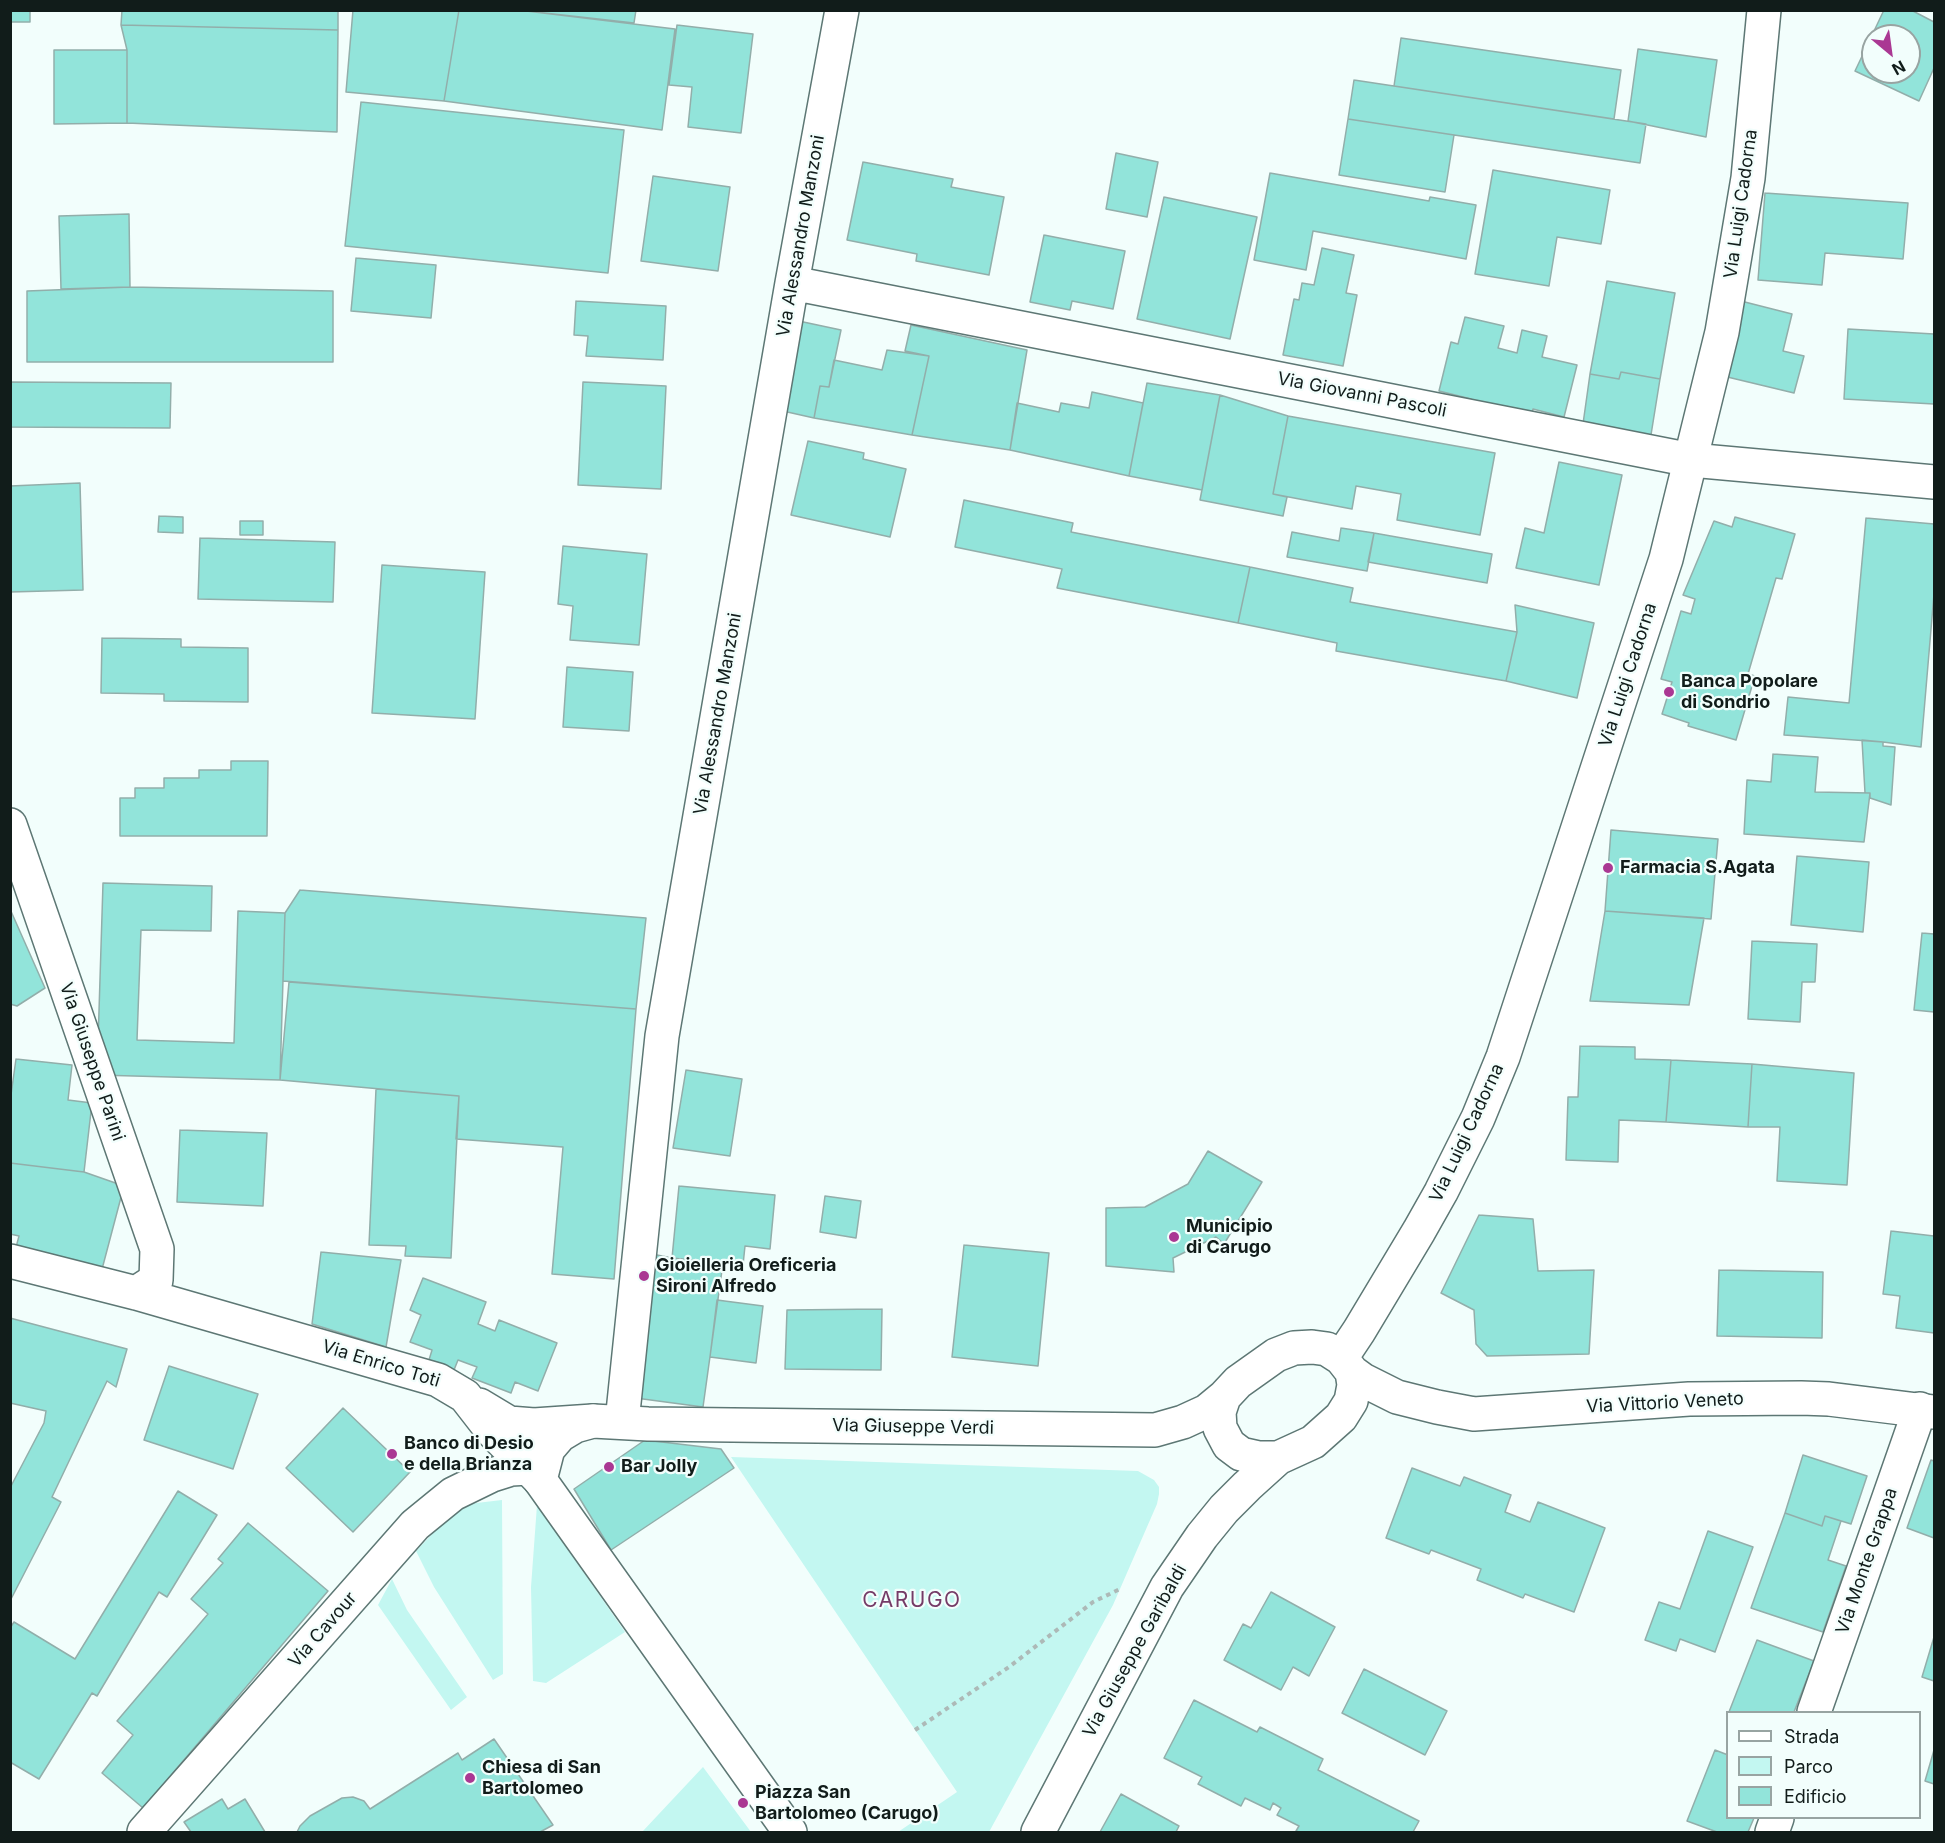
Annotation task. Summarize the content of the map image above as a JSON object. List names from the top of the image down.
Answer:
{
  "streets": {
    "street": [
      "Via Luigi Cadorna",
      "Via Alessandro Manzoni",
      "Via Giovanni Pascoli",
      "Via Giuseppe Parini",
      "Via Enrico Toti",
      "Via Vittorio Veneto",
      "Via Giuseppe Verdi",
      "Via Monte Grappa",
      "Via Cavour",
      "Via Giuseppe Garibaldi"
    ]
  },
  "crossings": [
    ["Via Luigi Cadorna", "Via Giovanni Pascoli"],
    ["Via Luigi Cadorna", "Via Vittorio Veneto"],
    ["Via Luigi Cadorna", "Via Giuseppe Verdi"],
    ["Via Luigi Cadorna", "Via Giuseppe Garibaldi"],
    ["Via Alessandro Manzoni", "Via Giovanni Pascoli"],
    ["Via Alessandro Manzoni", "Via Giuseppe Verdi"],
    ["Via Giuseppe Parini", "Via Enrico Toti"],
    ["Via Enrico Toti", "Via Giuseppe Verdi"],
    ["Via Enrico Toti", "Via Cavour"],
    ["Via Vittorio Veneto", "Via Giuseppe Verdi"],
    ["Via Vittorio Veneto", "Via Monte Grappa"],
    ["Via Vittorio Veneto", "Via Giuseppe Garibaldi"],
    ["Via Giuseppe Verdi", "Via Cavour"],
    ["Via Giuseppe Verdi", "Via Giuseppe Garibaldi"]
  ],
  "districts": ["CARUGO"],
  "places": [
    "Banca Popolare di Sondrio",
    "Farmacia S.Agata",
    "Municipio di Carugo",
    "Gioielleria Oreficeria Sironi Alfredo",
    "Banco di Desio e della Brianza",
    "Bar Jolly",
    "Chiesa di San Bartolomeo",
    "Piazza San Bartolomeo (Carugo)"
  ],
  "legend": ["Strada", "Parco", "Edificio"],
  "north": "bottom right"
}
